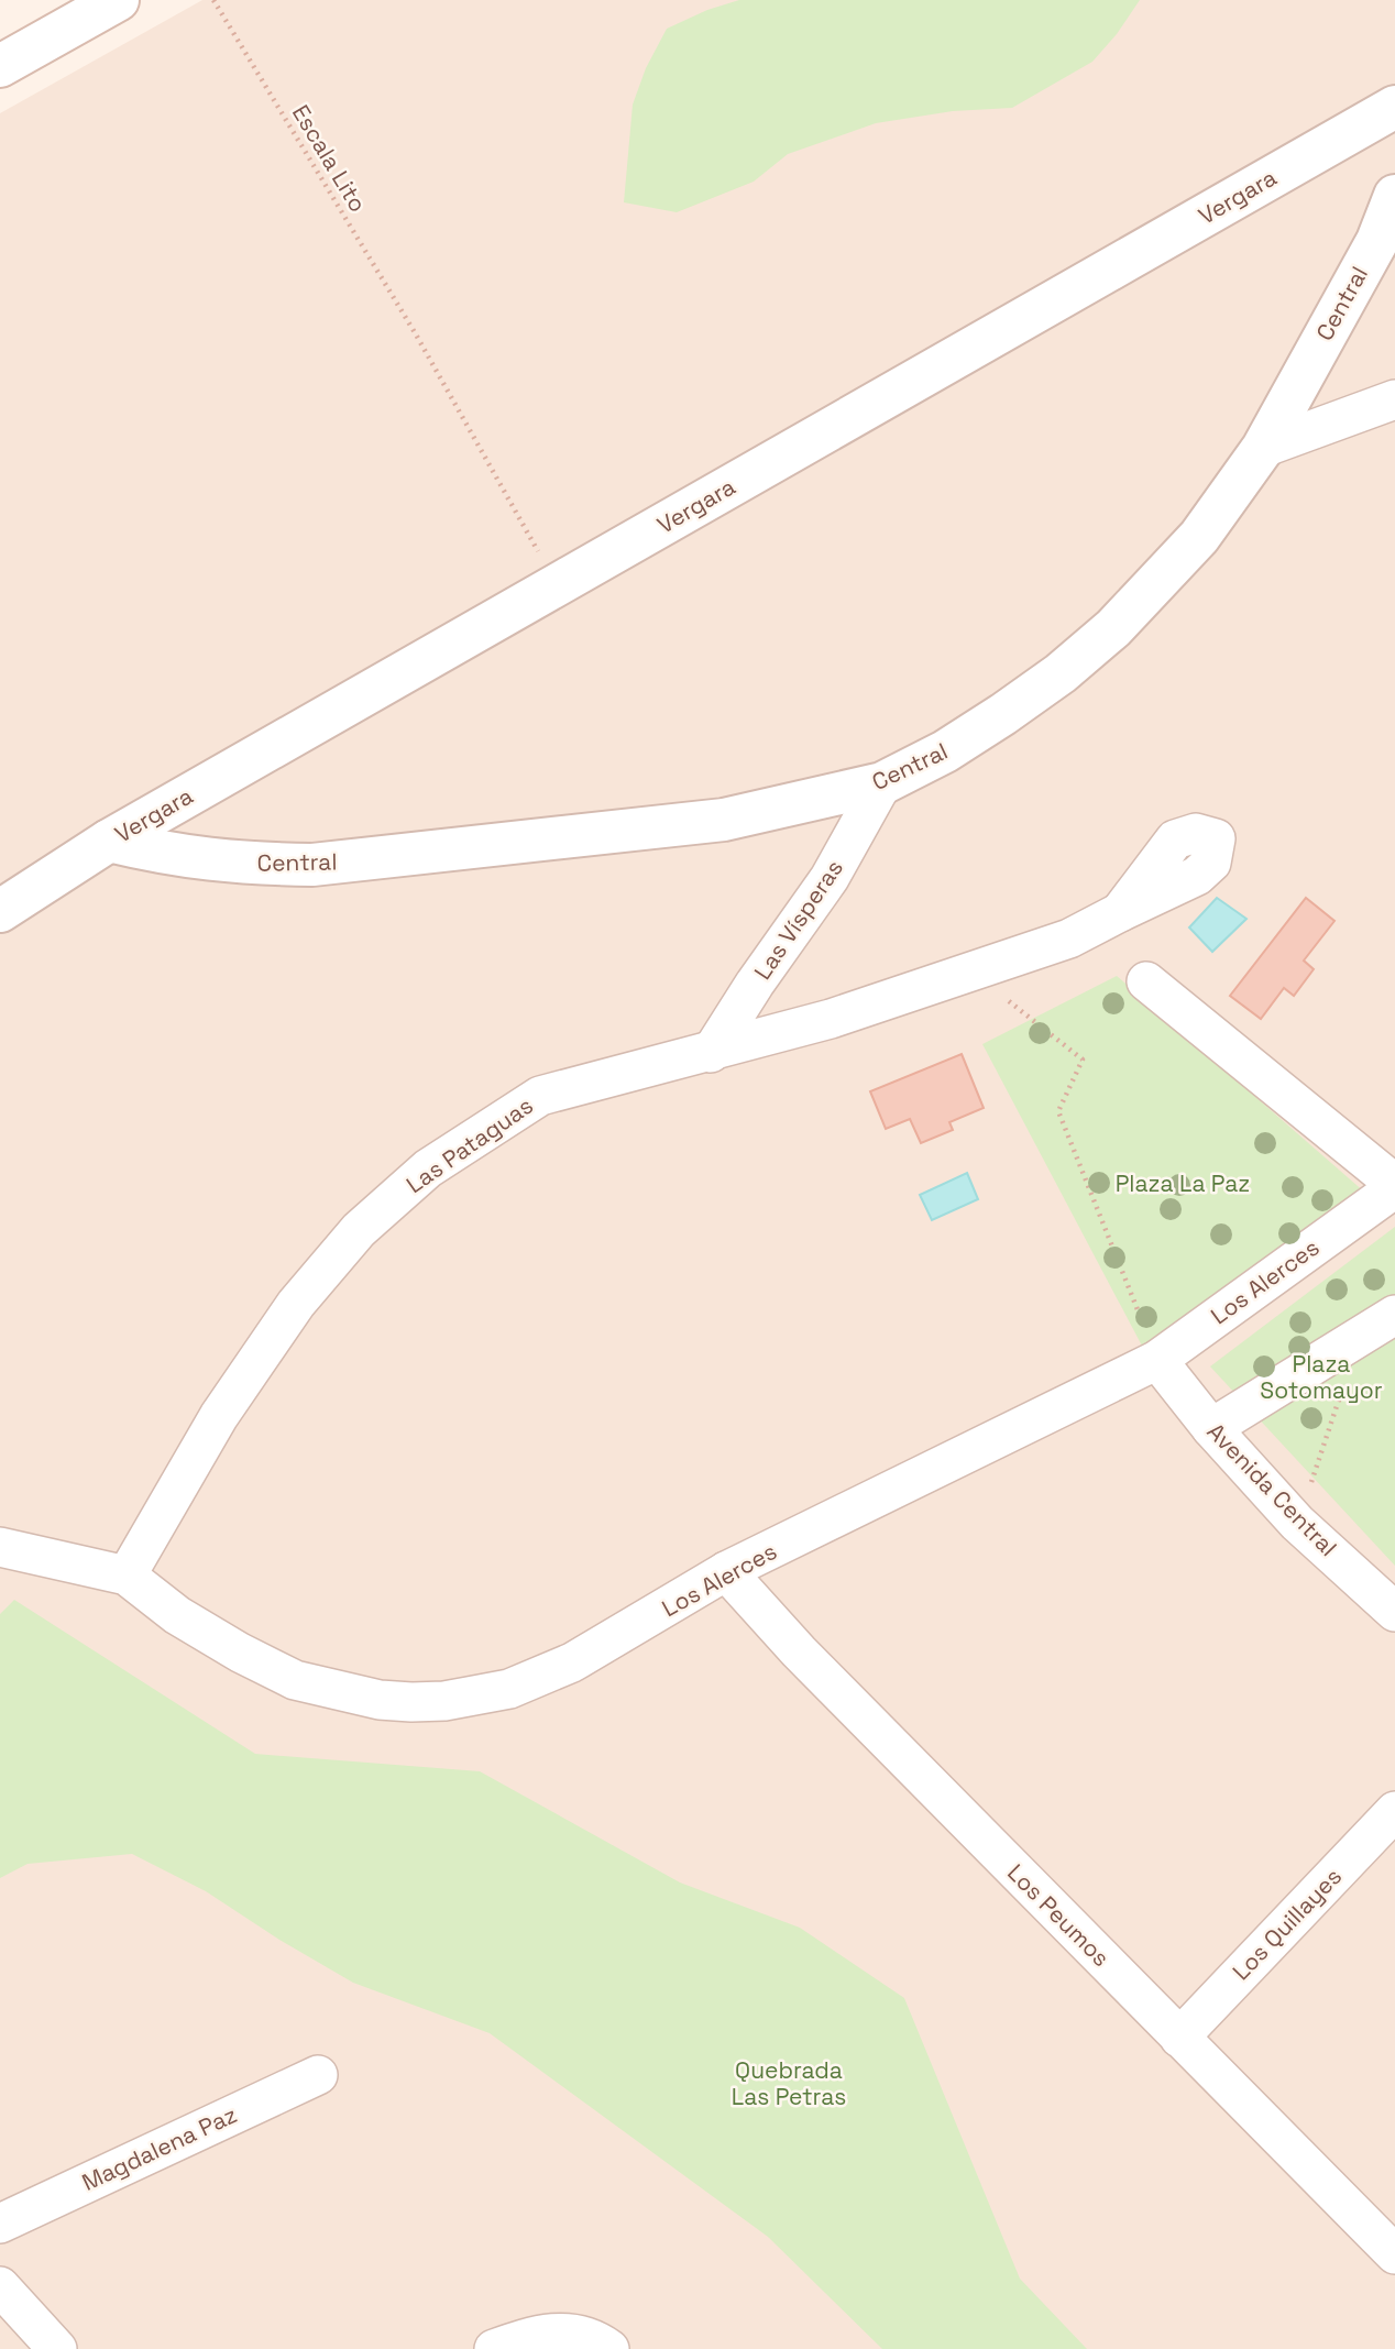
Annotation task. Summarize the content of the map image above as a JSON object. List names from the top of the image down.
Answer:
{
  "streets": {
    "street": [
      "Vergara",
      "Central",
      "Las Vísperas",
      "Las Pataguas",
      "Los Alerces",
      "Avenida Central",
      "Los Peumos",
      "Los Quillayes",
      "Magdalena Paz"
    ],
    "path": ["Escala Lito"]
  },
  "crossings": [
    ["Escala Lito", "Vergara"],
    ["Vergara", "Central"],
    ["Central", "Las Vísperas"],
    ["Las Vísperas", "Las Pataguas"],
    ["Las Pataguas", "Los Alerces"],
    ["Los Alerces", "Avenida Central"],
    ["Los Alerces", "Los Peumos"],
    ["Los Peumos", "Los Quillayes"]
  ],
  "parks": ["Plaza La Paz", "Plaza Sotomayor", "Quebrada Las Petras"]
}
